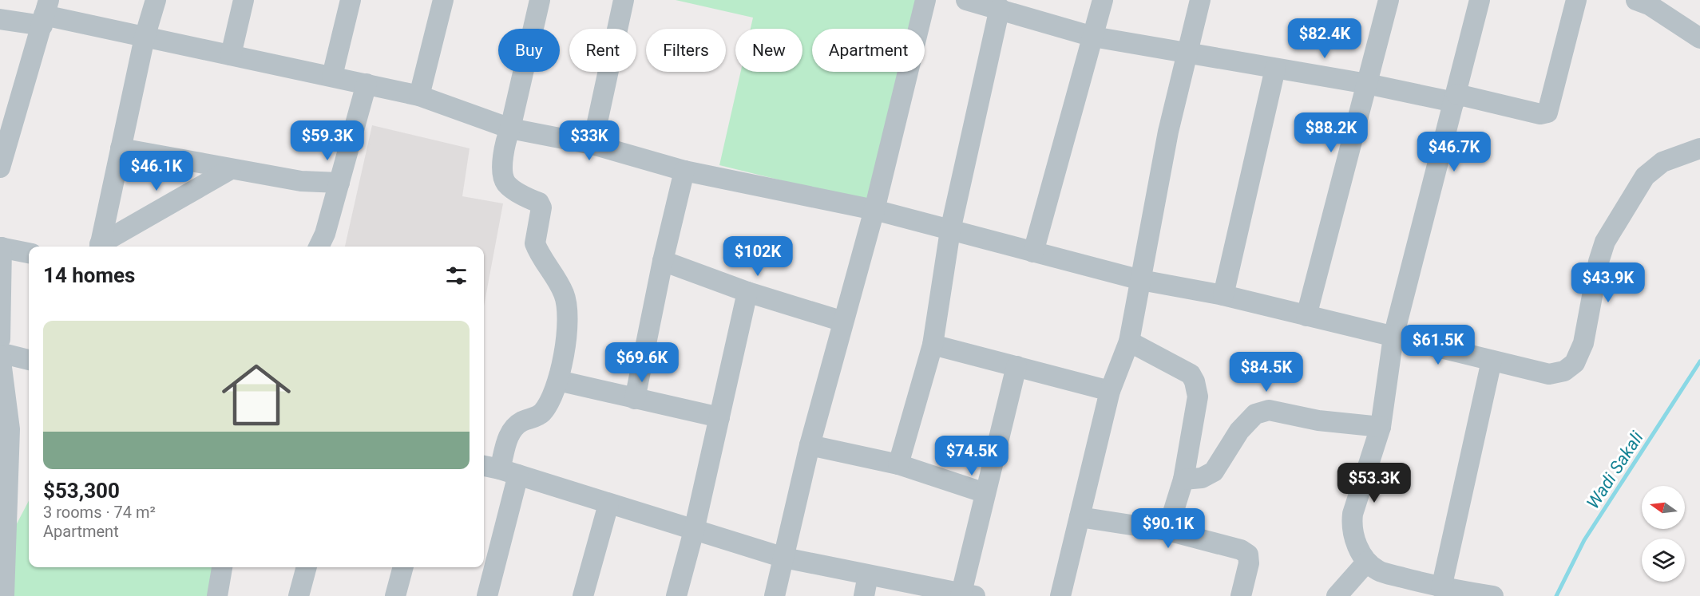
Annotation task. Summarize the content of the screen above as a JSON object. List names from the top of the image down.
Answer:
{
  "water": ["Wadi Sakali"],
  "north": "left",
  "page": {
    "price": [
      "$82.4K",
      "$88.2K",
      "$59.3K",
      "$33K",
      "$46.7K",
      "$46.1K",
      "$102K",
      "$43.9K",
      "$61.5K",
      "$69.6K",
      "$84.5K",
      "$74.5K",
      "$53.3K",
      "$90.1K"
    ],
    "chip": [
      "Buy",
      "Rent",
      "Filters",
      "New",
      "Apartment"
    ],
    "heading": "14 homes",
    "list": [
      {
        "name": "$53,300",
        "note": "3 rooms · 74 m² · Apartment"
      }
    ]
  }
}
